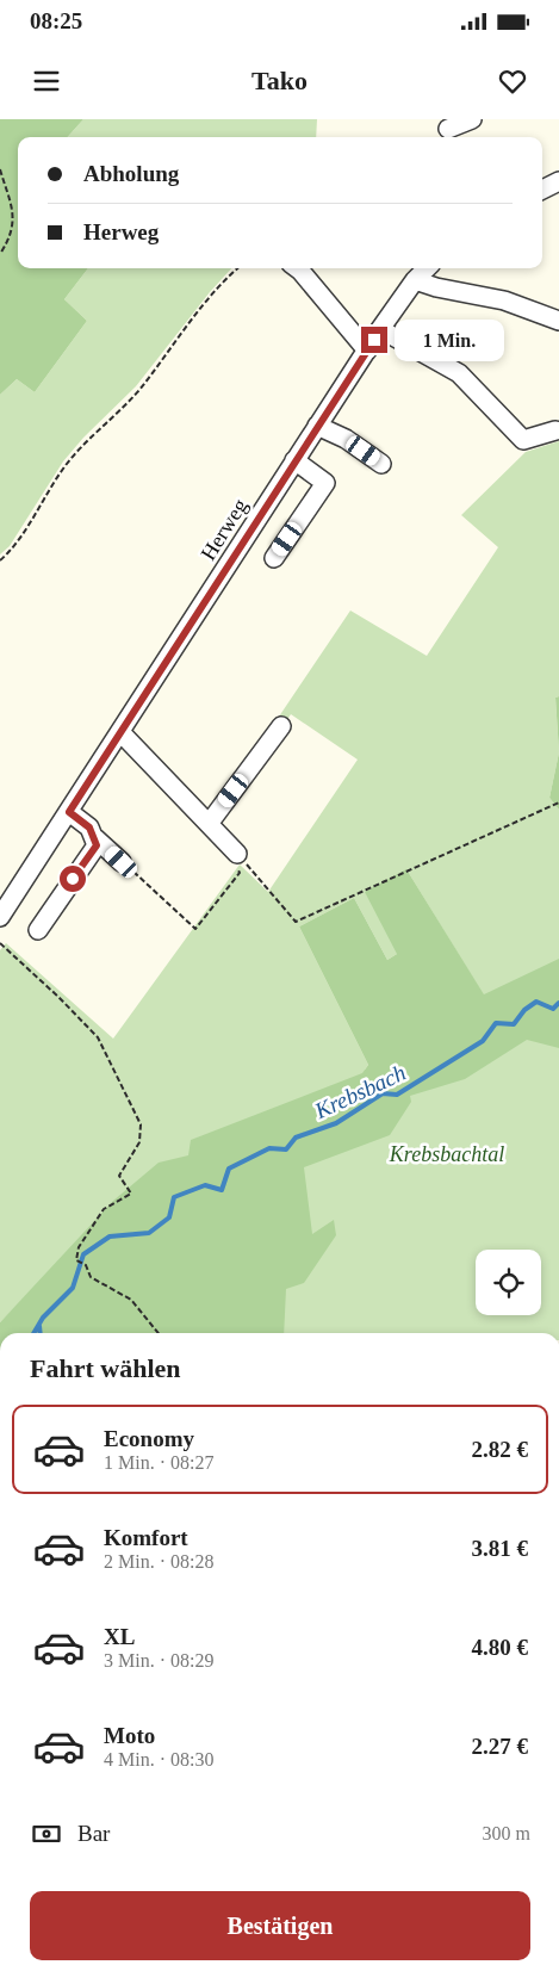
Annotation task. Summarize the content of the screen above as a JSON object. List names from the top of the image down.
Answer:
{
  "streets": {
    "street": ["Herweg"]
  },
  "water": ["Krebsbach"],
  "parks": ["Krebsbachtal"],
  "page": {
    "status": "08:25",
    "header": "Tako",
    "banner": ["Abholung", "Herweg"],
    "bubble": "1 Min.",
    "heading": "Fahrt wählen",
    "list": [
      {
        "name": "Economy",
        "note": "1 Min. · 08:27",
        "value": "2.82 €"
      },
      {
        "name": "Komfort",
        "note": "2 Min. · 08:28",
        "value": "3.81 €"
      },
      {
        "name": "XL",
        "note": "3 Min. · 08:29",
        "value": "4.80 €"
      },
      {
        "name": "Moto",
        "note": "4 Min. · 08:30",
        "value": "2.27 €"
      }
    ],
    "pay": ["Bar", "300 m"],
    "buttons": "Bestätigen"
  }
}
